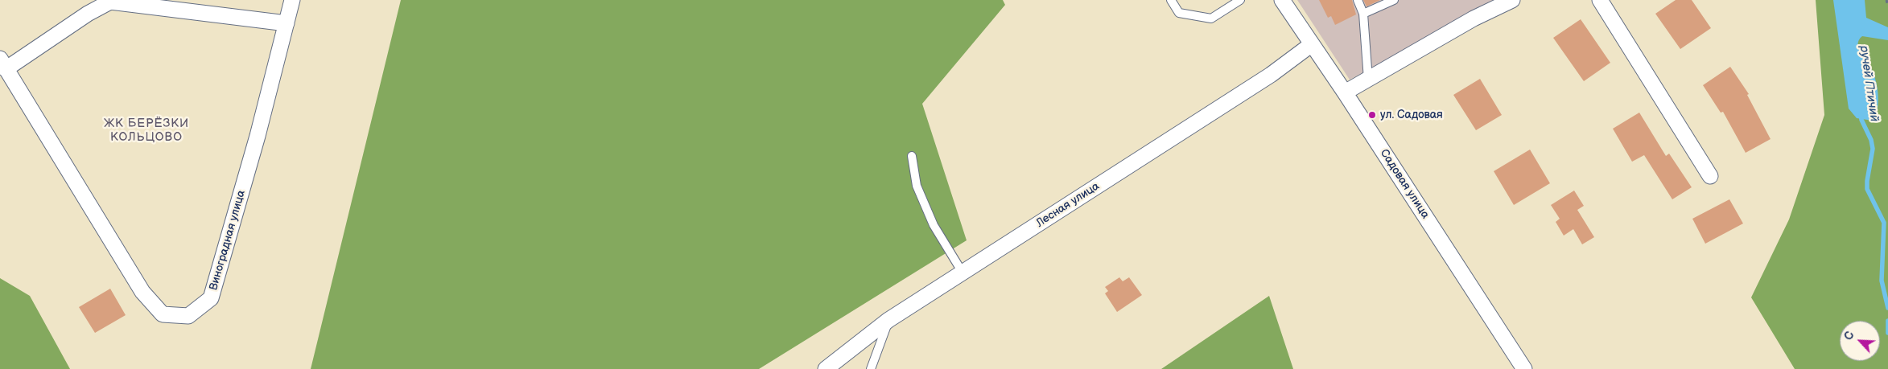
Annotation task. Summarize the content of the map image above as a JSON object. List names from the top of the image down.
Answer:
{
  "streets": {
    "street": ["Садовая улица", "Лесная улица", "Виноградная улица"]
  },
  "crossings": [
    ["Садовая улица", "Лесная улица"]
  ],
  "districts": ["ЖК БЕРЁЗКИ КОЛЬЦОВО"],
  "water": ["ручей Птичий"],
  "places": ["ул. Садовая"],
  "north": "top left"
}
